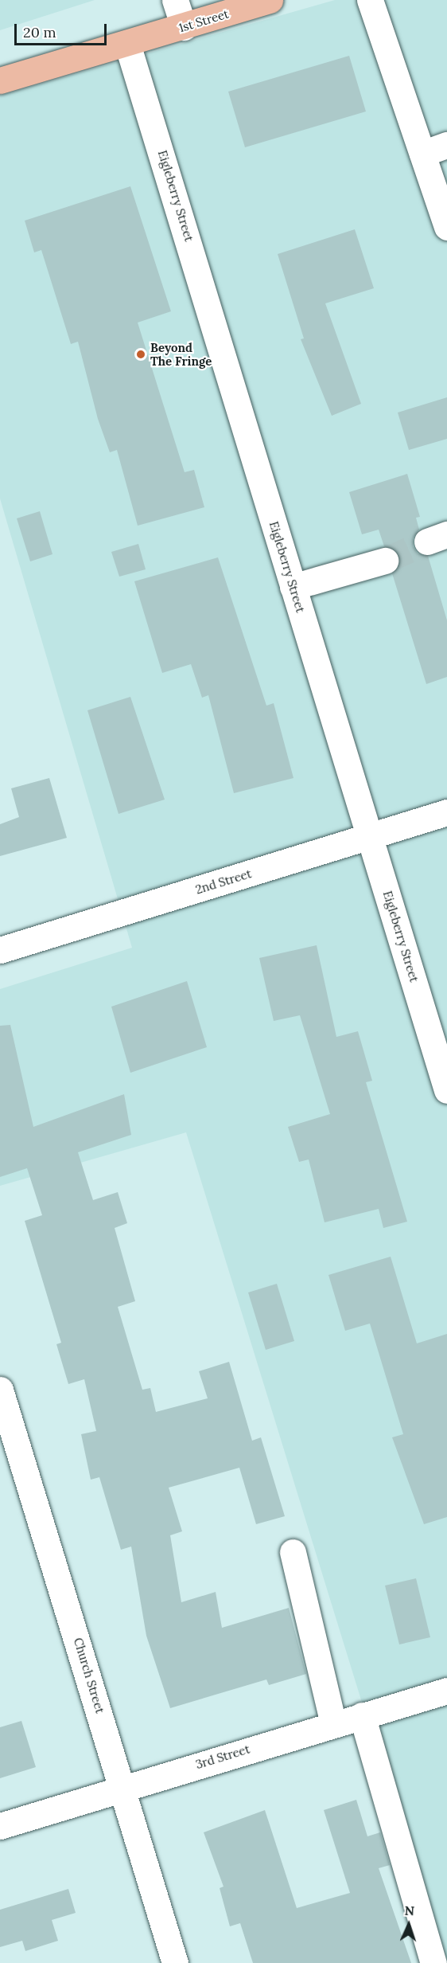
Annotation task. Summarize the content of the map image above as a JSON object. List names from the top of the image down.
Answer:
{
  "streets": {
    "main road": ["1st Street"],
    "street": [
      "Eigleberry Street",
      "2nd Street",
      "Church Street",
      "3rd Street"
    ]
  },
  "crossings": [
    ["1st Street", "Eigleberry Street"],
    ["Eigleberry Street", "2nd Street"],
    ["Church Street", "3rd Street"]
  ],
  "places": ["Beyond The Fringe"],
  "scale_bar": "20 m",
  "north": "top"
}
